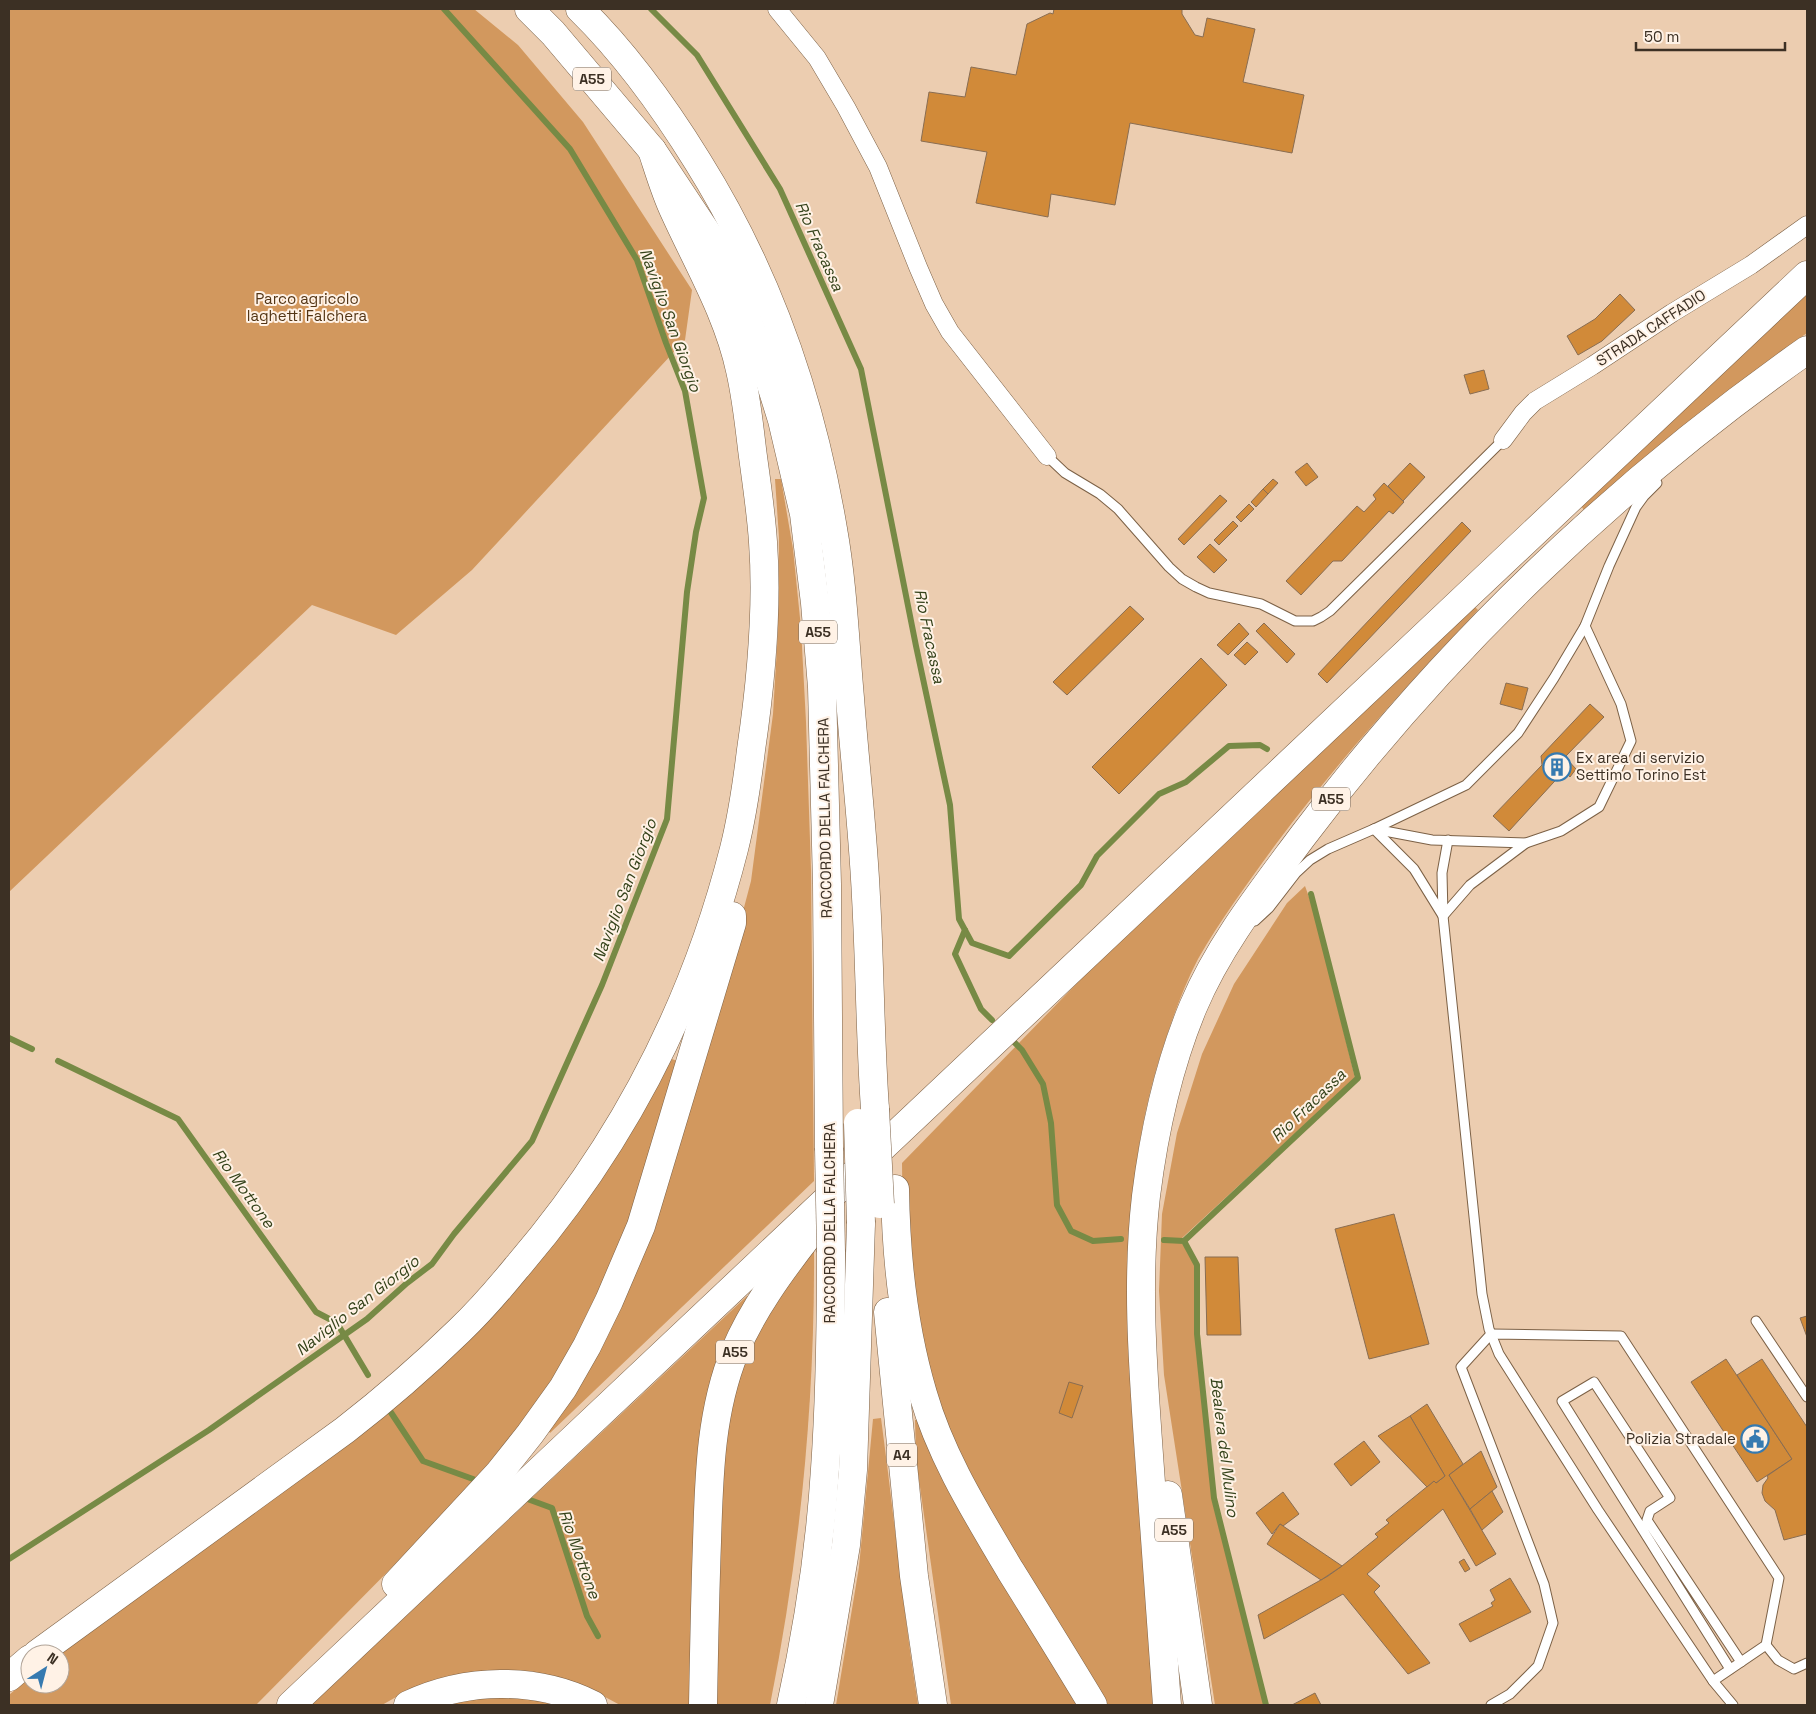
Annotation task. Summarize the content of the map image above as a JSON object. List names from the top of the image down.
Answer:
{
  "streets": {
    "highway": ["A55", "RACCORDO DELLA FALCHERA", "A4"],
    "street": ["STRADA CAFFADIO"]
  },
  "crossings": [
    ["RACCORDO DELLA FALCHERA", "A4"]
  ],
  "water": [
    "Rio Fracassa",
    "Naviglio San Giorgio",
    "Rio Mottone",
    "Bealera del Mulino"
  ],
  "parks": ["Parco agricolo laghetti Falchera"],
  "places": {
    "building": ["Ex area di servizio Settimo Torino Est"],
    "public building": ["Polizia Stradale"]
  },
  "scale_bar": "50 m",
  "north": "top right"
}
